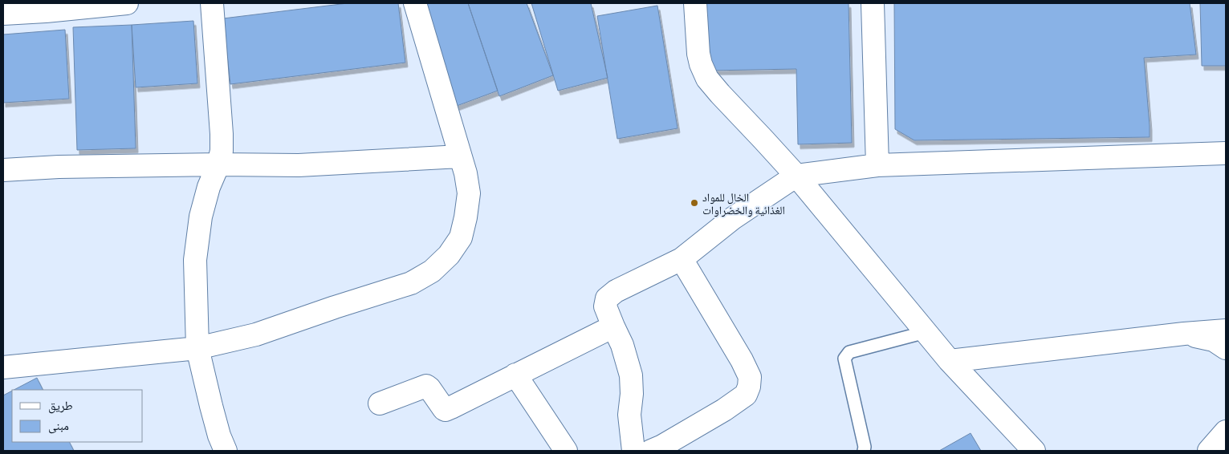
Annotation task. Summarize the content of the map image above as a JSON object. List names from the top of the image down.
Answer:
{
  "places": ["الخال للمواد الغذائية والخضراوات"],
  "legend": ["طريق", "مبنى"]
}
